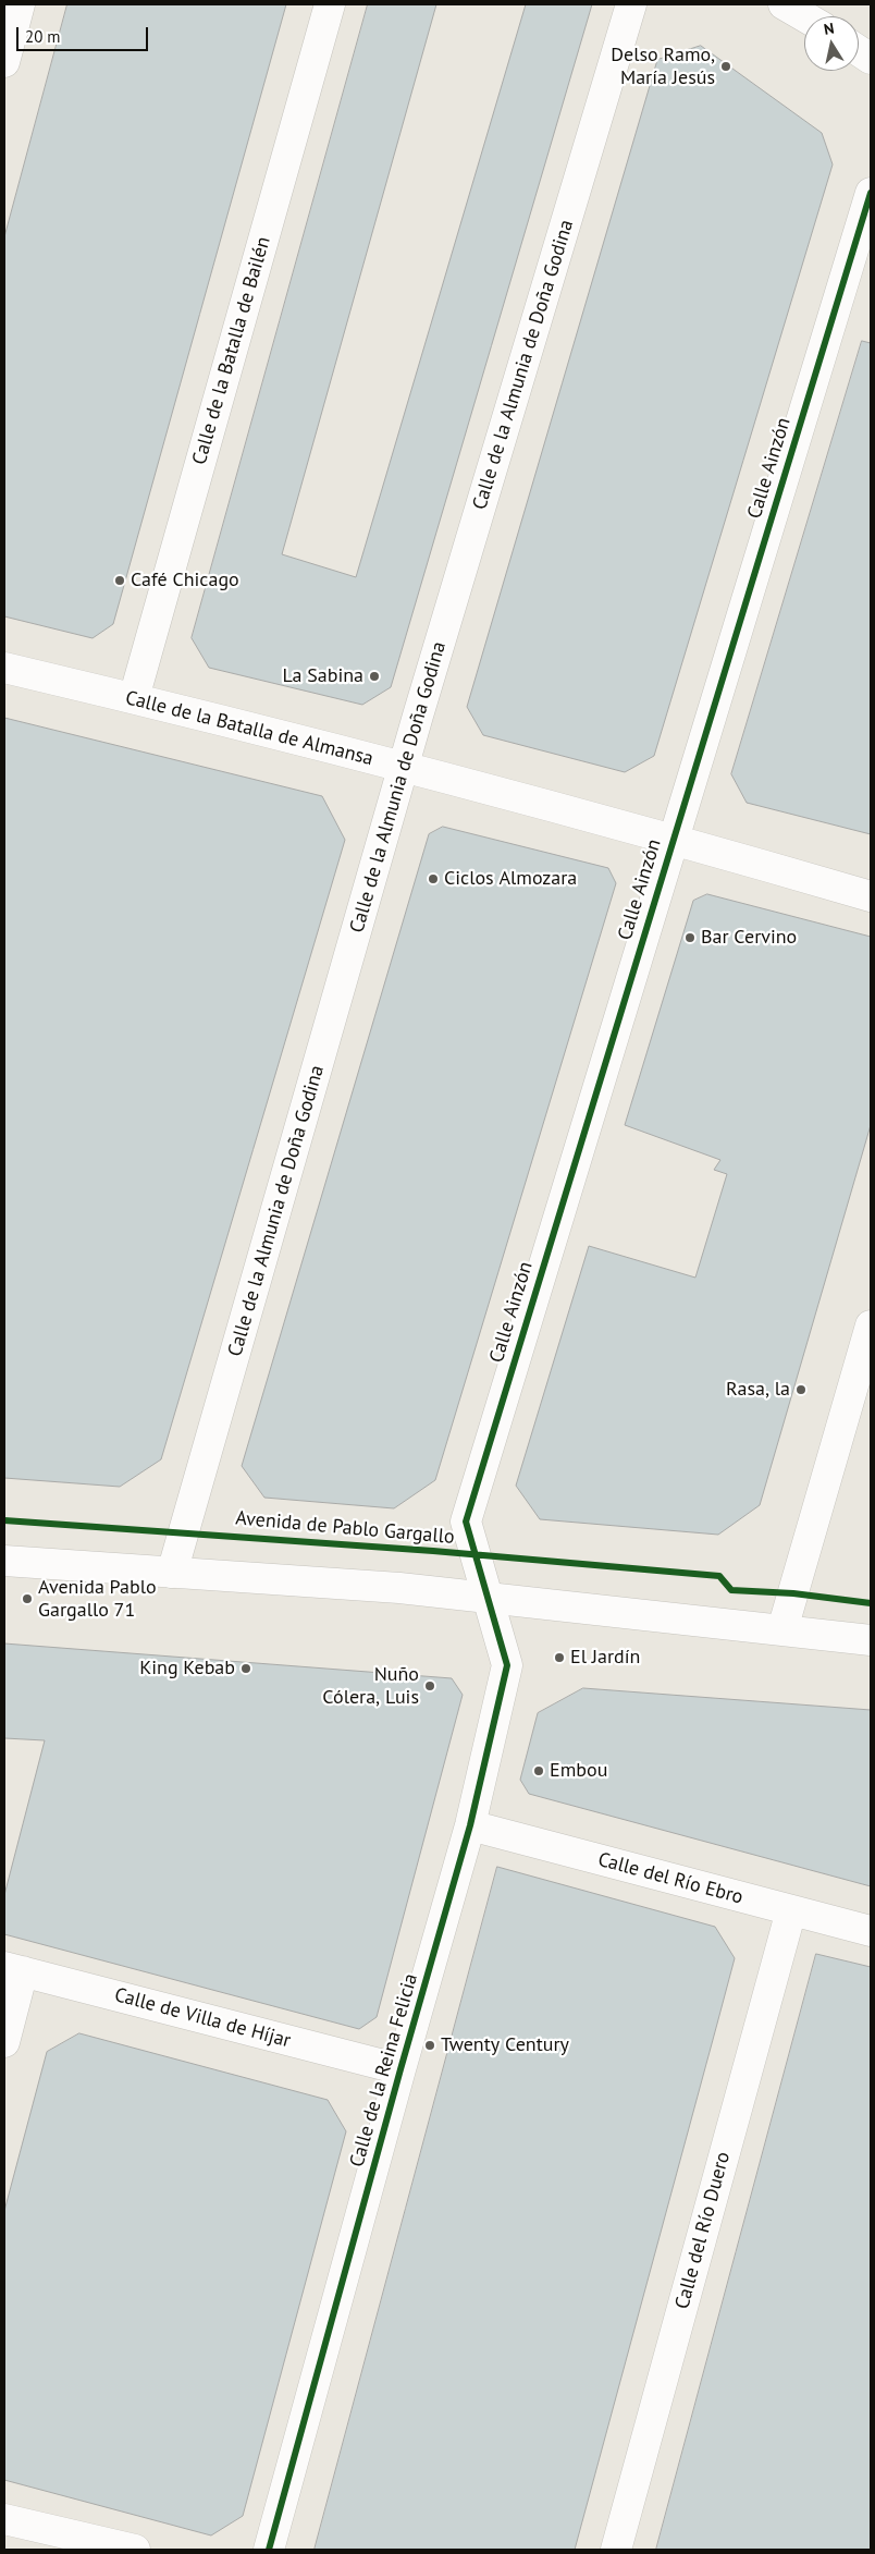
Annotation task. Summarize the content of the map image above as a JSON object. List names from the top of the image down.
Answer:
{
  "streets": {
    "street": [
      "Calle de la Batalla de Bailén",
      "Calle de la Almunia de Doña Godina",
      "Calle Ainzón",
      "Calle de la Batalla de Almansa",
      "Calle del Río Ebro",
      "Calle de Villa de Híjar",
      "Calle de la Reina Felicia",
      "Calle del Río Duero"
    ],
    "cycle path": ["Avenida de Pablo Gargallo"]
  },
  "crossings": [
    ["Calle de la Batalla de Bailén", "Calle de la Batalla de Almansa"],
    ["Calle de la Almunia de Doña Godina", "Calle de la Batalla de Almansa"],
    ["Calle Ainzón", "Calle de la Batalla de Almansa"],
    ["Calle Ainzón", "Calle de la Reina Felicia"],
    ["Calle del Río Ebro", "Calle de la Reina Felicia"],
    ["Calle del Río Ebro", "Calle del Río Duero"],
    ["Calle de Villa de Híjar", "Calle de la Reina Felicia"]
  ],
  "places": [
    "Delso Ramo, María Jesús",
    "Café Chicago",
    "La Sabina",
    "Ciclos Almozara",
    "Bar Cervino",
    "Rasa, la",
    "Avenida Pablo Gargallo 71",
    "El Jardín",
    "King Kebab",
    "Nuño Cólera, Luis",
    "Embou",
    "Twenty Century"
  ],
  "scale_bar": "20 m",
  "north": "top"
}
